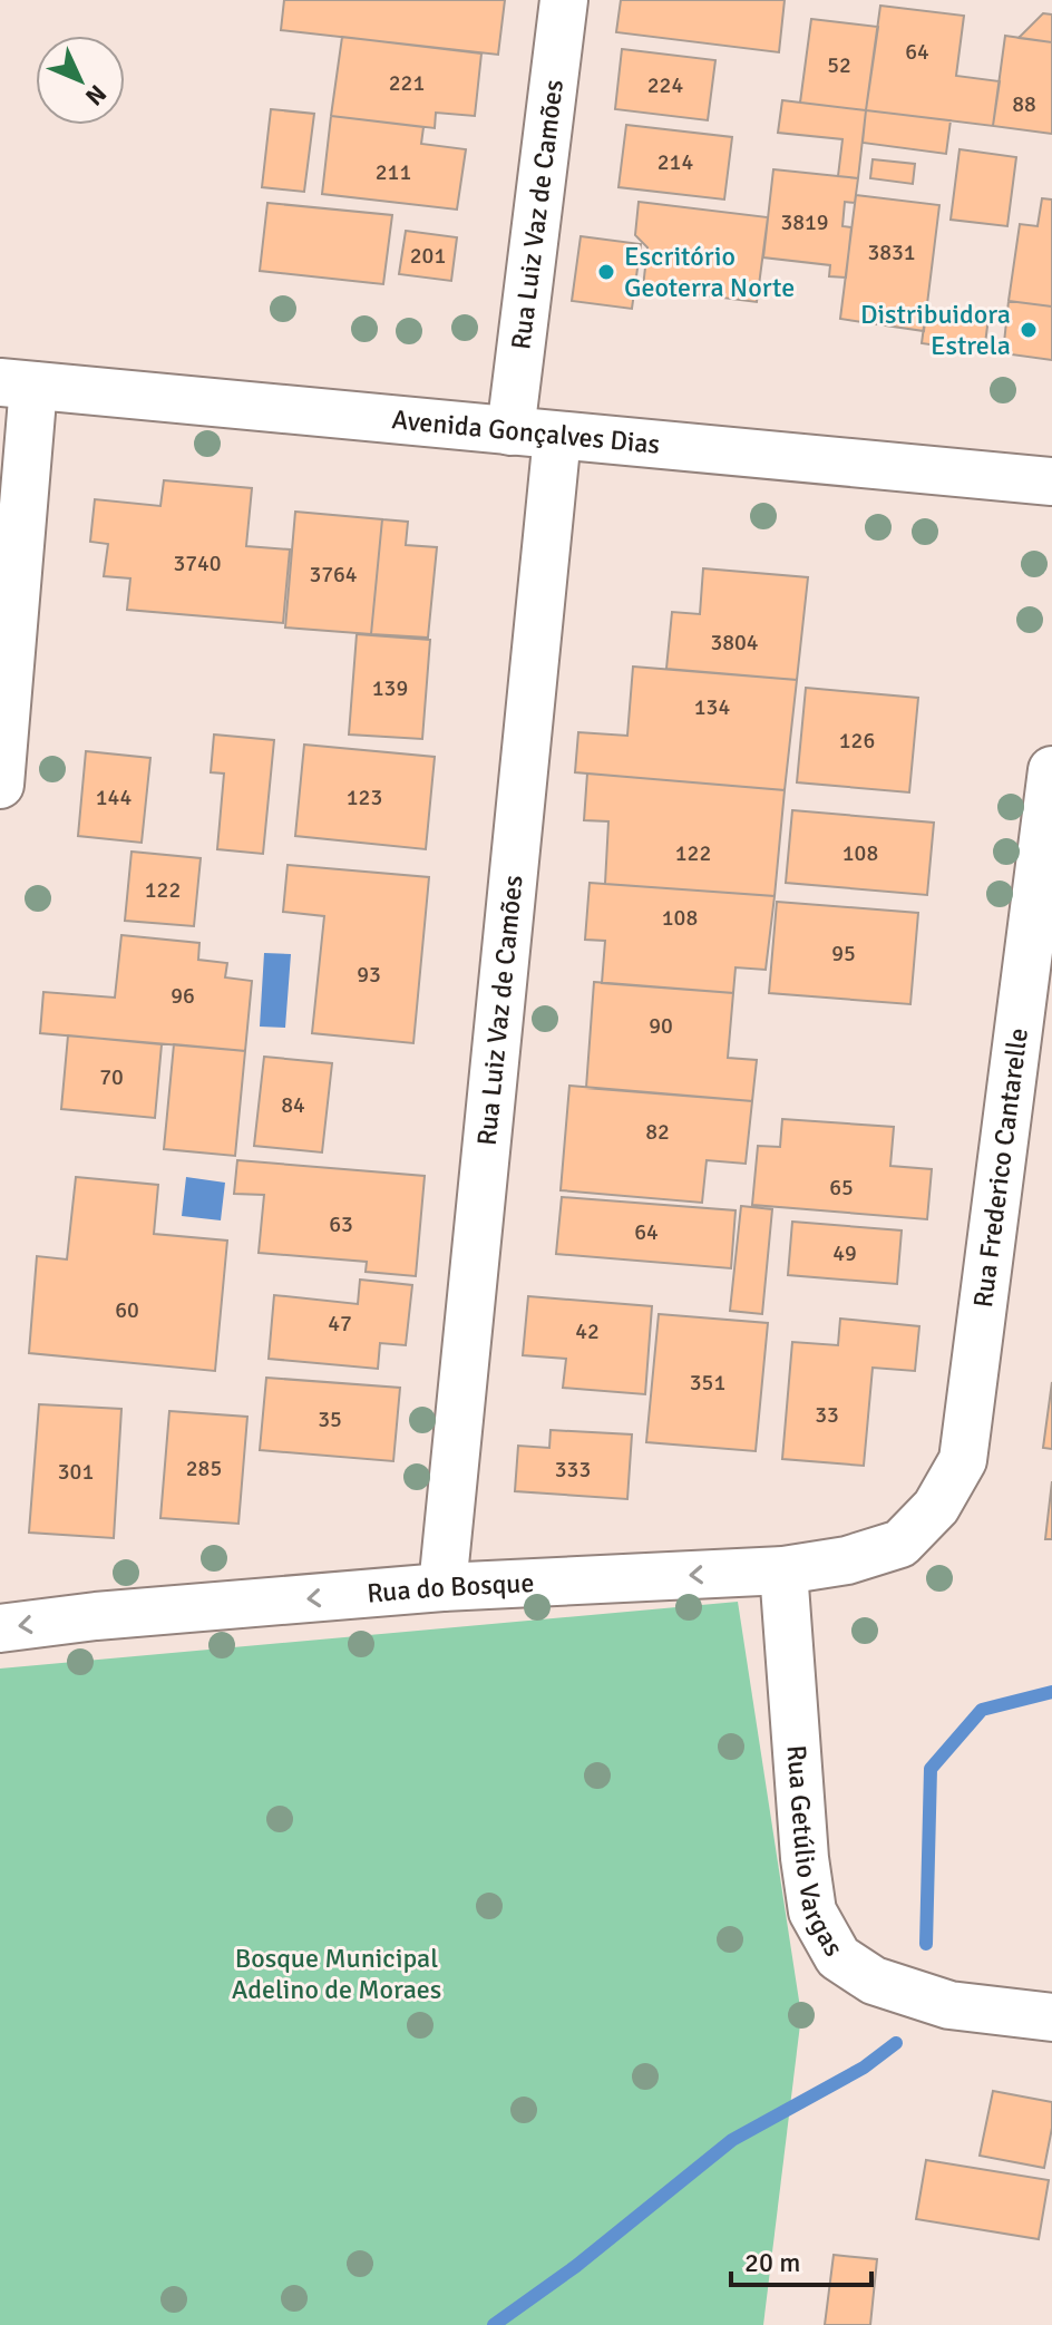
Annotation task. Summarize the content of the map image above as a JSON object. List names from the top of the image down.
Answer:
{
  "streets": {
    "street": [
      "Rua Luiz Vaz de Camões",
      "Avenida Gonçalves Dias",
      "Rua Frederico Cantarelle",
      "Rua do Bosque",
      "Rua Getúlio Vargas"
    ]
  },
  "crossings": [
    ["Rua Luiz Vaz de Camões", "Avenida Gonçalves Dias"],
    ["Rua Luiz Vaz de Camões", "Rua do Bosque"],
    ["Rua Frederico Cantarelle", "Rua do Bosque"],
    ["Rua do Bosque", "Rua Getúlio Vargas"]
  ],
  "one_way": ["Rua do Bosque"],
  "parks": ["Bosque Municipal Adelino de Moraes"],
  "places": ["Escritório Geoterra Norte", "Distribuidora Estrela"],
  "house_numbers": [
    "64",
    "52",
    "221",
    "224",
    "88",
    "214",
    "211",
    "3819",
    "3831",
    "201",
    "3740",
    "3764",
    "3804",
    "139",
    "134",
    "126",
    "144",
    "123",
    "122",
    "108",
    "122",
    "108",
    "95",
    "93",
    "96",
    "90",
    "70",
    "84",
    "82",
    "65",
    "63",
    "64",
    "49",
    "60",
    "47",
    "42",
    "351",
    "33",
    "35",
    "285",
    "333",
    "301"
  ],
  "scale_bar": "20 m",
  "north": "bottom right"
}
